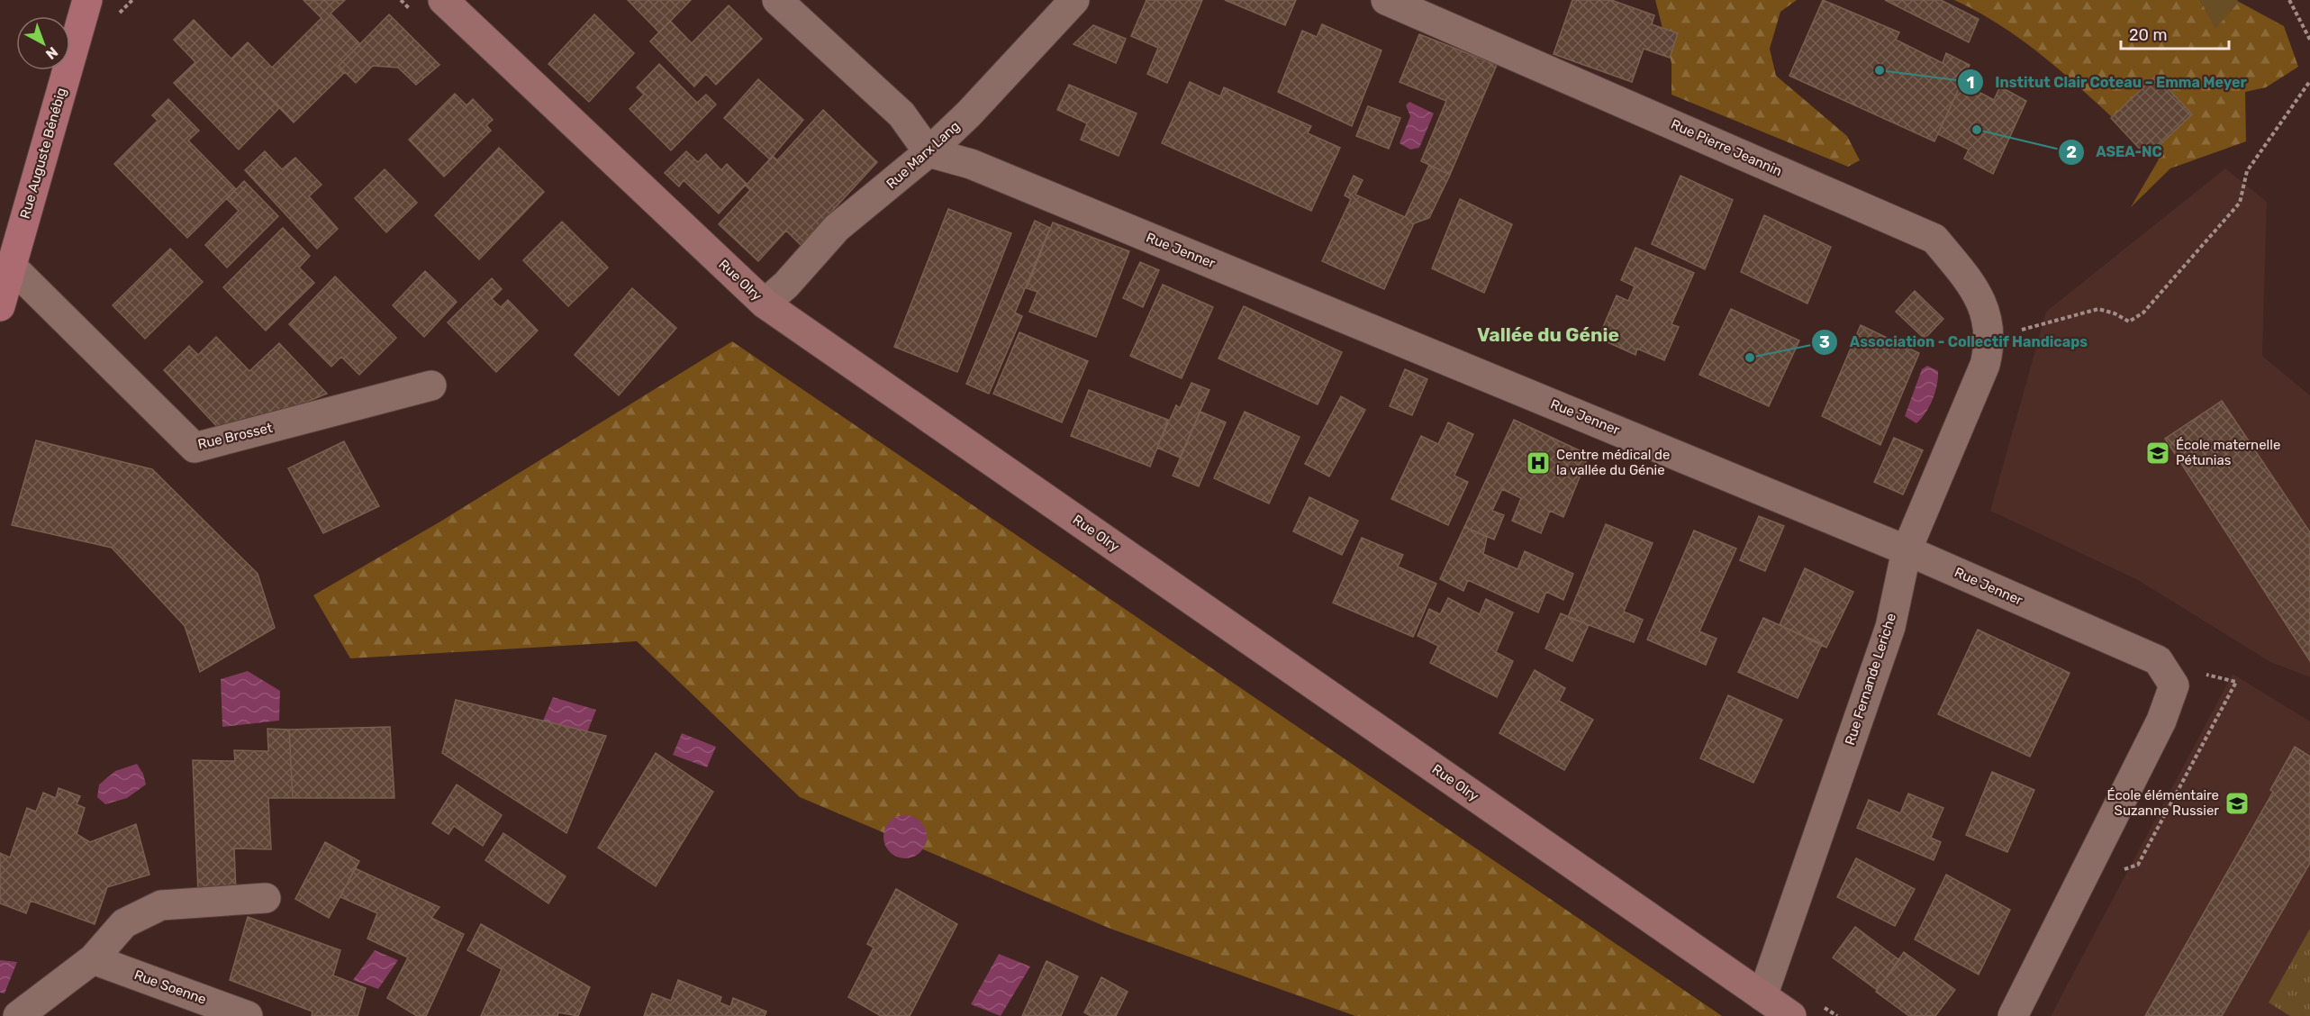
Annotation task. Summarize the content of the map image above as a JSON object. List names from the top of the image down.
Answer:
{
  "streets": {
    "main road": ["Rue Auguste Bénébig"],
    "street": [
      "Rue Pierre Jeannin",
      "Rue Marx Lang",
      "Rue Jenner",
      "Rue Olry",
      "Rue Brosset",
      "Rue Fernande Leriche",
      "Rue Soenne"
    ]
  },
  "crossings": [
    ["Rue Pierre Jeannin", "Rue Fernande Leriche"],
    ["Rue Auguste Bénébig", "Rue Brosset"],
    ["Rue Marx Lang", "Rue Jenner"],
    ["Rue Marx Lang", "Rue Olry"],
    ["Rue Jenner", "Rue Fernande Leriche"],
    ["Rue Olry", "Rue Fernande Leriche"]
  ],
  "districts": ["Vallée du Génie"],
  "places": {
    "other": ["Institut Clair Coteau – Emma Meyer", "ASEA-NC", "Association - Collectif Handicaps"],
    "school or university": ["École maternelle Pétunias", "École élémentaire Suzanne Russier"],
    "hospital": ["Centre médical de la vallée du Génie"]
  },
  "scale_bar": "20 m",
  "north": "bottom right"
}
